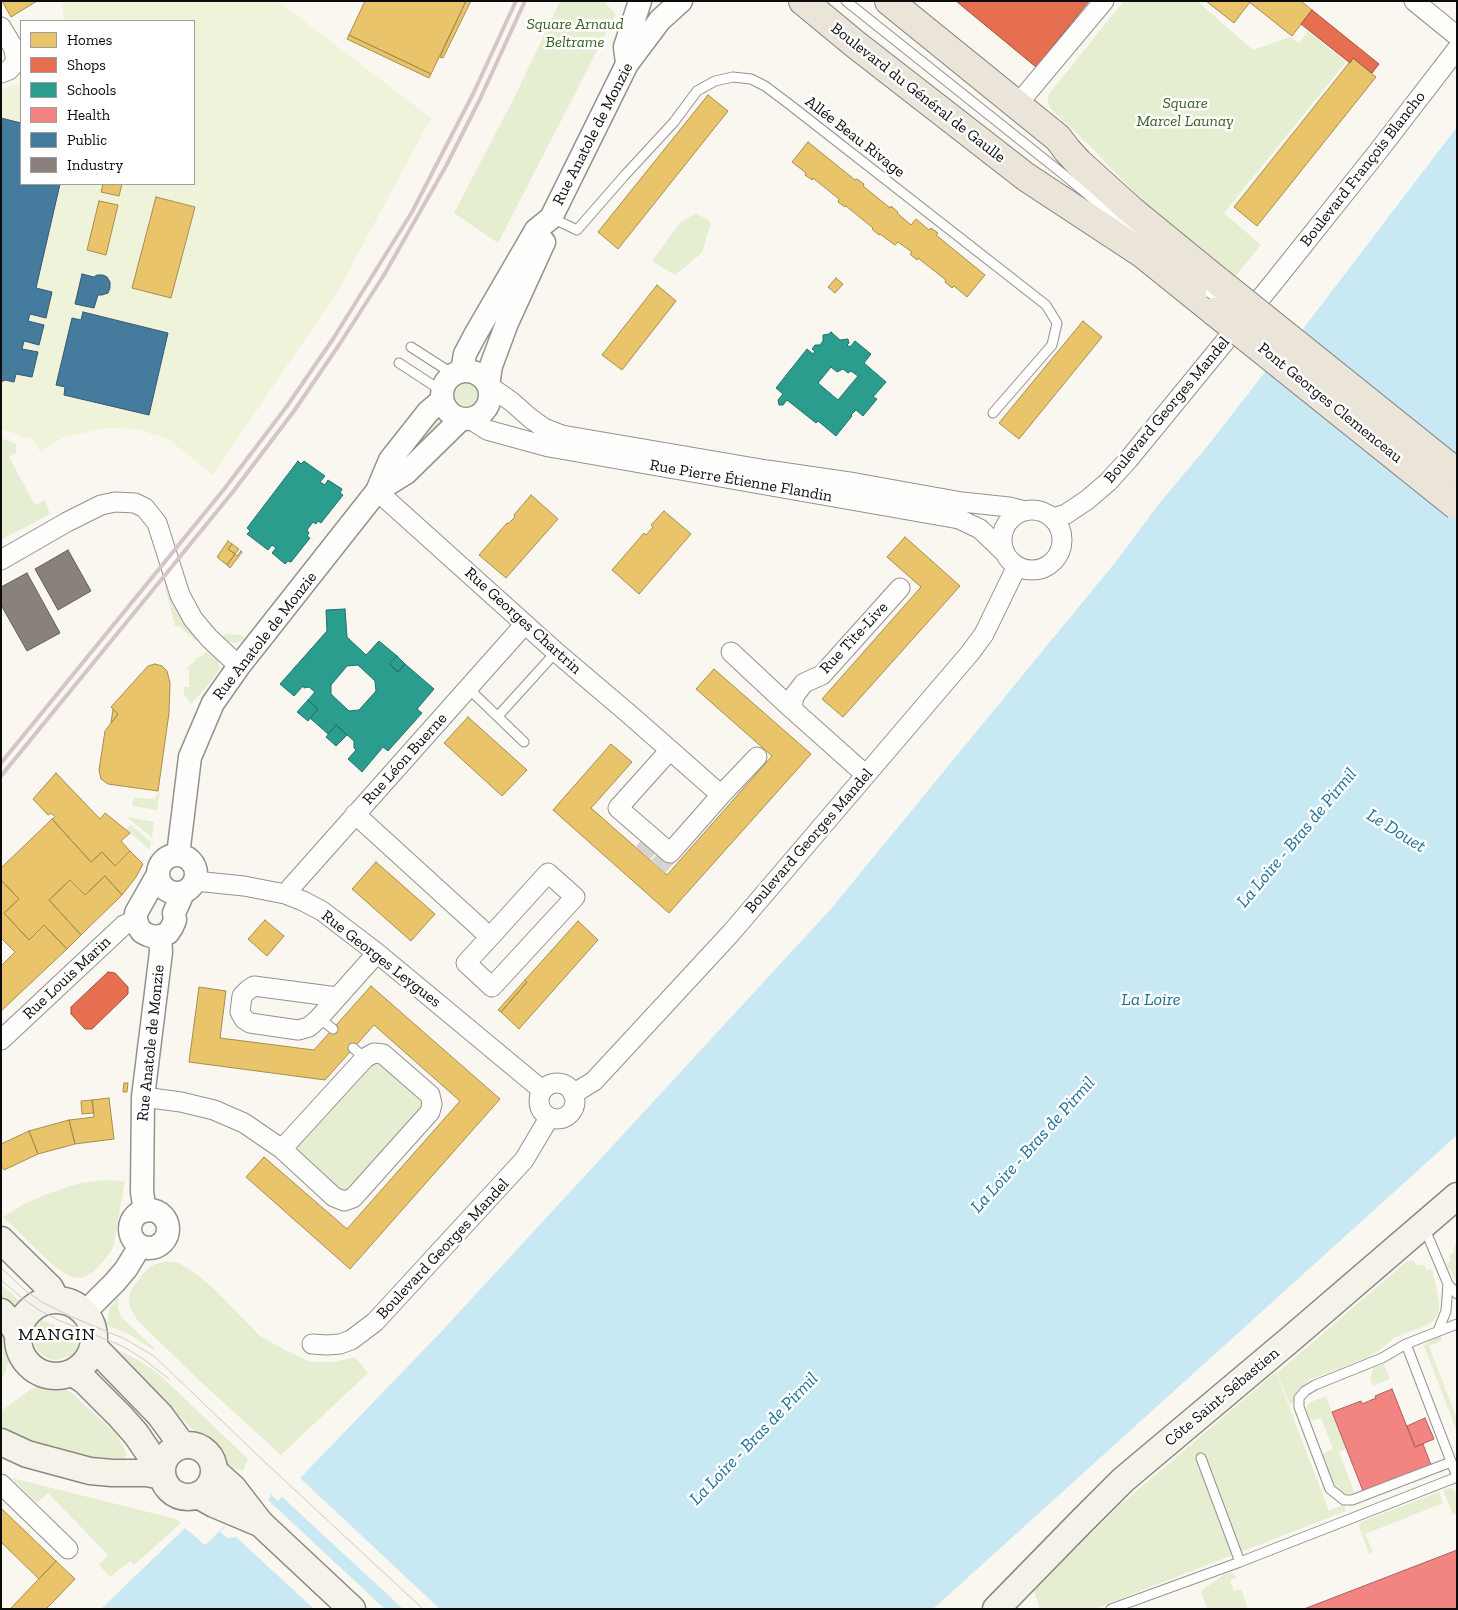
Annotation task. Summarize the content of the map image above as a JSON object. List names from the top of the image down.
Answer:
{
  "streets": {
    "main road": ["Boulevard du Général de Gaulle", "Pont Georges Clemenceau", "Côte Saint-Sébastien"],
    "street": [
      "Rue Anatole de Monzie",
      "Boulevard François Blancho",
      "Boulevard Georges Mandel",
      "Rue Pierre Étienne Flandin",
      "Rue Georges Chartrin",
      "Rue Tite-Live",
      "Rue Léon Buerne",
      "Rue Georges Leygues",
      "Rue Louis Marin"
    ],
    "lane": ["Allée Beau Rivage"]
  },
  "crossings": [
    ["Boulevard du Général de Gaulle", "Pont Georges Clemenceau"],
    ["Rue Anatole de Monzie", "Allée Beau Rivage"],
    ["Rue Anatole de Monzie", "Rue Pierre Étienne Flandin"],
    ["Rue Anatole de Monzie", "Rue Georges Chartrin"],
    ["Rue Anatole de Monzie", "Rue Georges Leygues"],
    ["Boulevard François Blancho", "Boulevard Georges Mandel"],
    ["Boulevard Georges Mandel", "Rue Pierre Étienne Flandin"],
    ["Boulevard Georges Mandel", "Rue Georges Leygues"],
    ["Rue Georges Chartrin", "Rue Léon Buerne"],
    ["Rue Léon Buerne", "Rue Georges Leygues"]
  ],
  "districts": ["MANGIN"],
  "water": ["Le Douet", "La Loire - Bras de Pirmil", "La Loire"],
  "parks": ["Square Arnaud Beltrame", "Square Marcel Launay"],
  "legend": [
    "Homes",
    "Shops",
    "Schools",
    "Health",
    "Public",
    "Industry"
  ]
}
